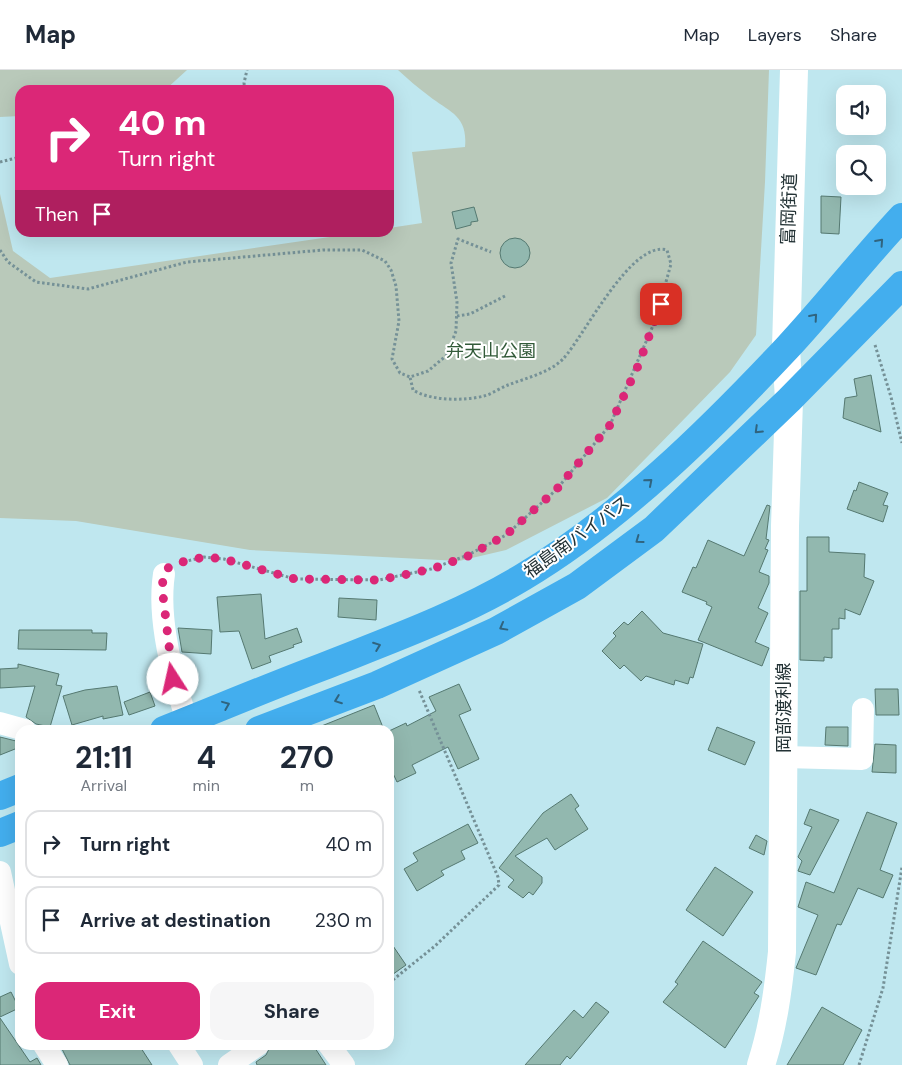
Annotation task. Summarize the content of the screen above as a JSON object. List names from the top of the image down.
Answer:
{
  "streets": {
    "highway": ["福島南バイパス"],
    "main road": ["富岡街道", "岡部渡利線"]
  },
  "crossings": [
    ["富岡街道", "福島南バイパス"],
    ["富岡街道", "岡部渡利線"],
    ["福島南バイパス", "岡部渡利線"]
  ],
  "parks": ["弁天山公園"],
  "page": {
    "header": "Map",
    "nav": ["Map", "Layers", "Share"],
    "turn": ["40 m", "Turn right"],
    "then": "Then",
    "eta": [
      "21:11",
      "Arrival",
      "4",
      "min",
      "270",
      "m"
    ],
    "list": [
      {
        "name": "Turn right",
        "value": "40 m"
      },
      {
        "name": "Arrive at destination",
        "value": "230 m"
      }
    ],
    "buttons": ["Exit", "Share"]
  }
}
